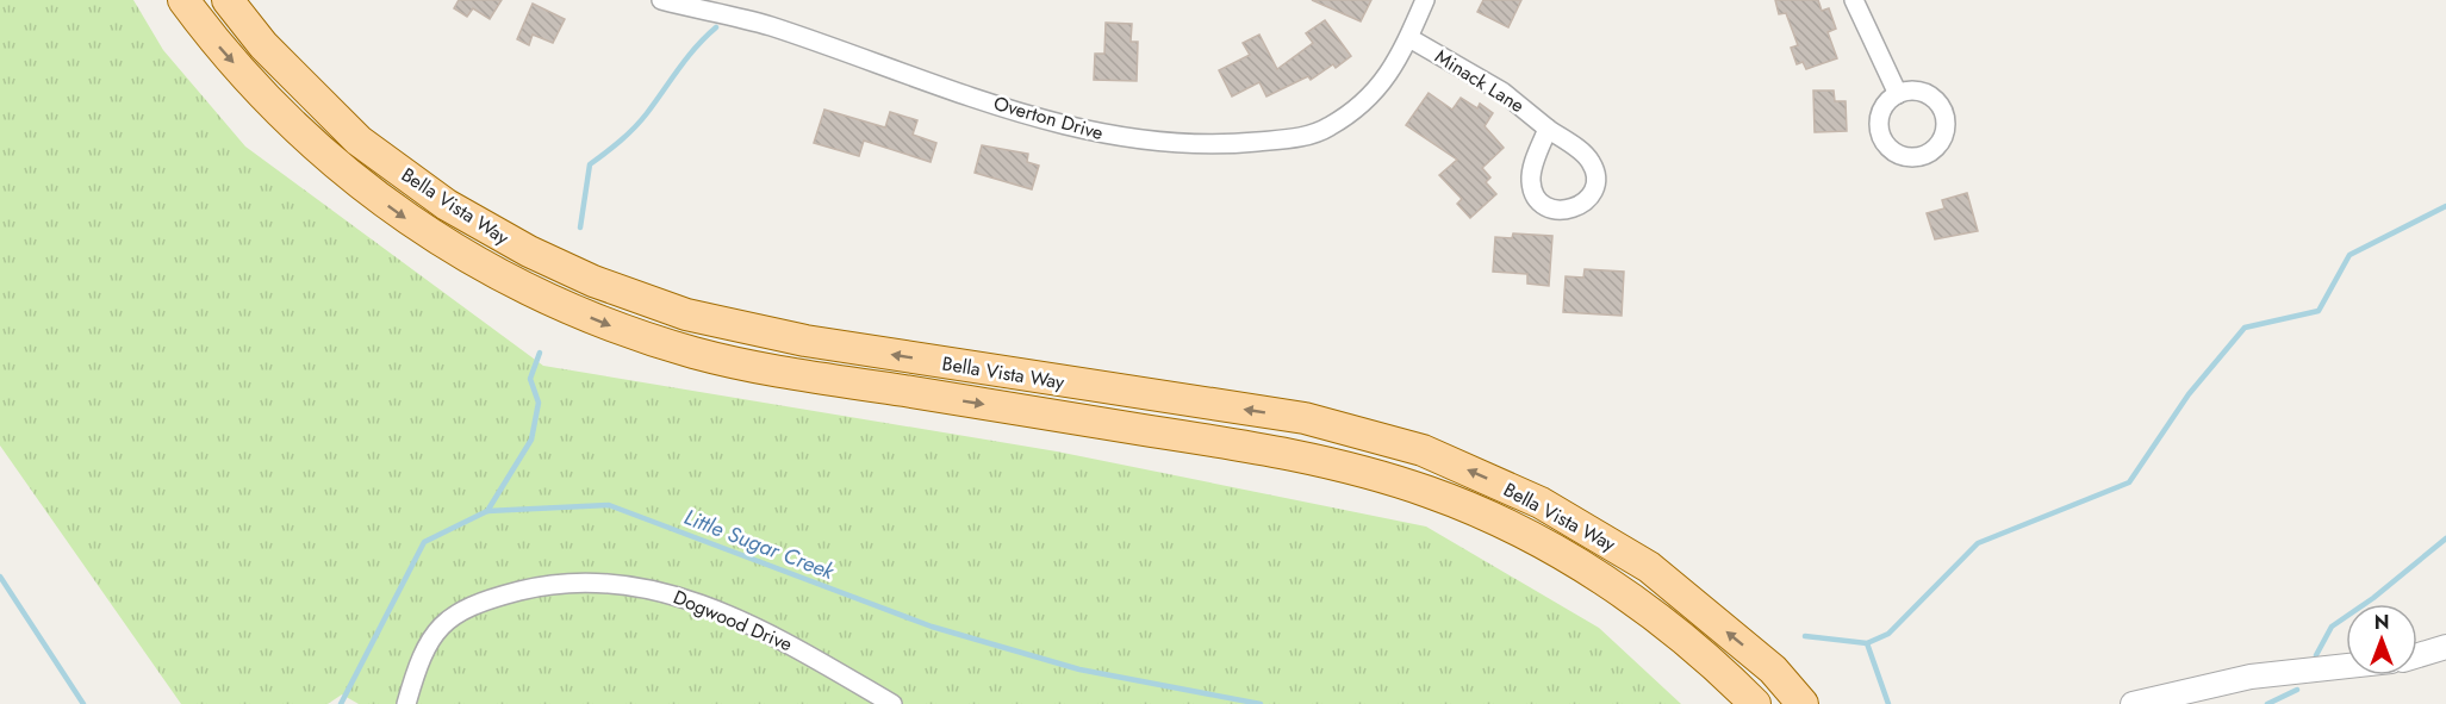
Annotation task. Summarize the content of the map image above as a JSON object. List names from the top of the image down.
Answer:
{
  "streets": {
    "main road": ["Bella Vista Way"],
    "street": ["Minack Lane", "Overton Drive", "Dogwood Drive"]
  },
  "crossings": [
    ["Minack Lane", "Overton Drive"]
  ],
  "water": ["Little Sugar Creek"],
  "north": "top"
}
